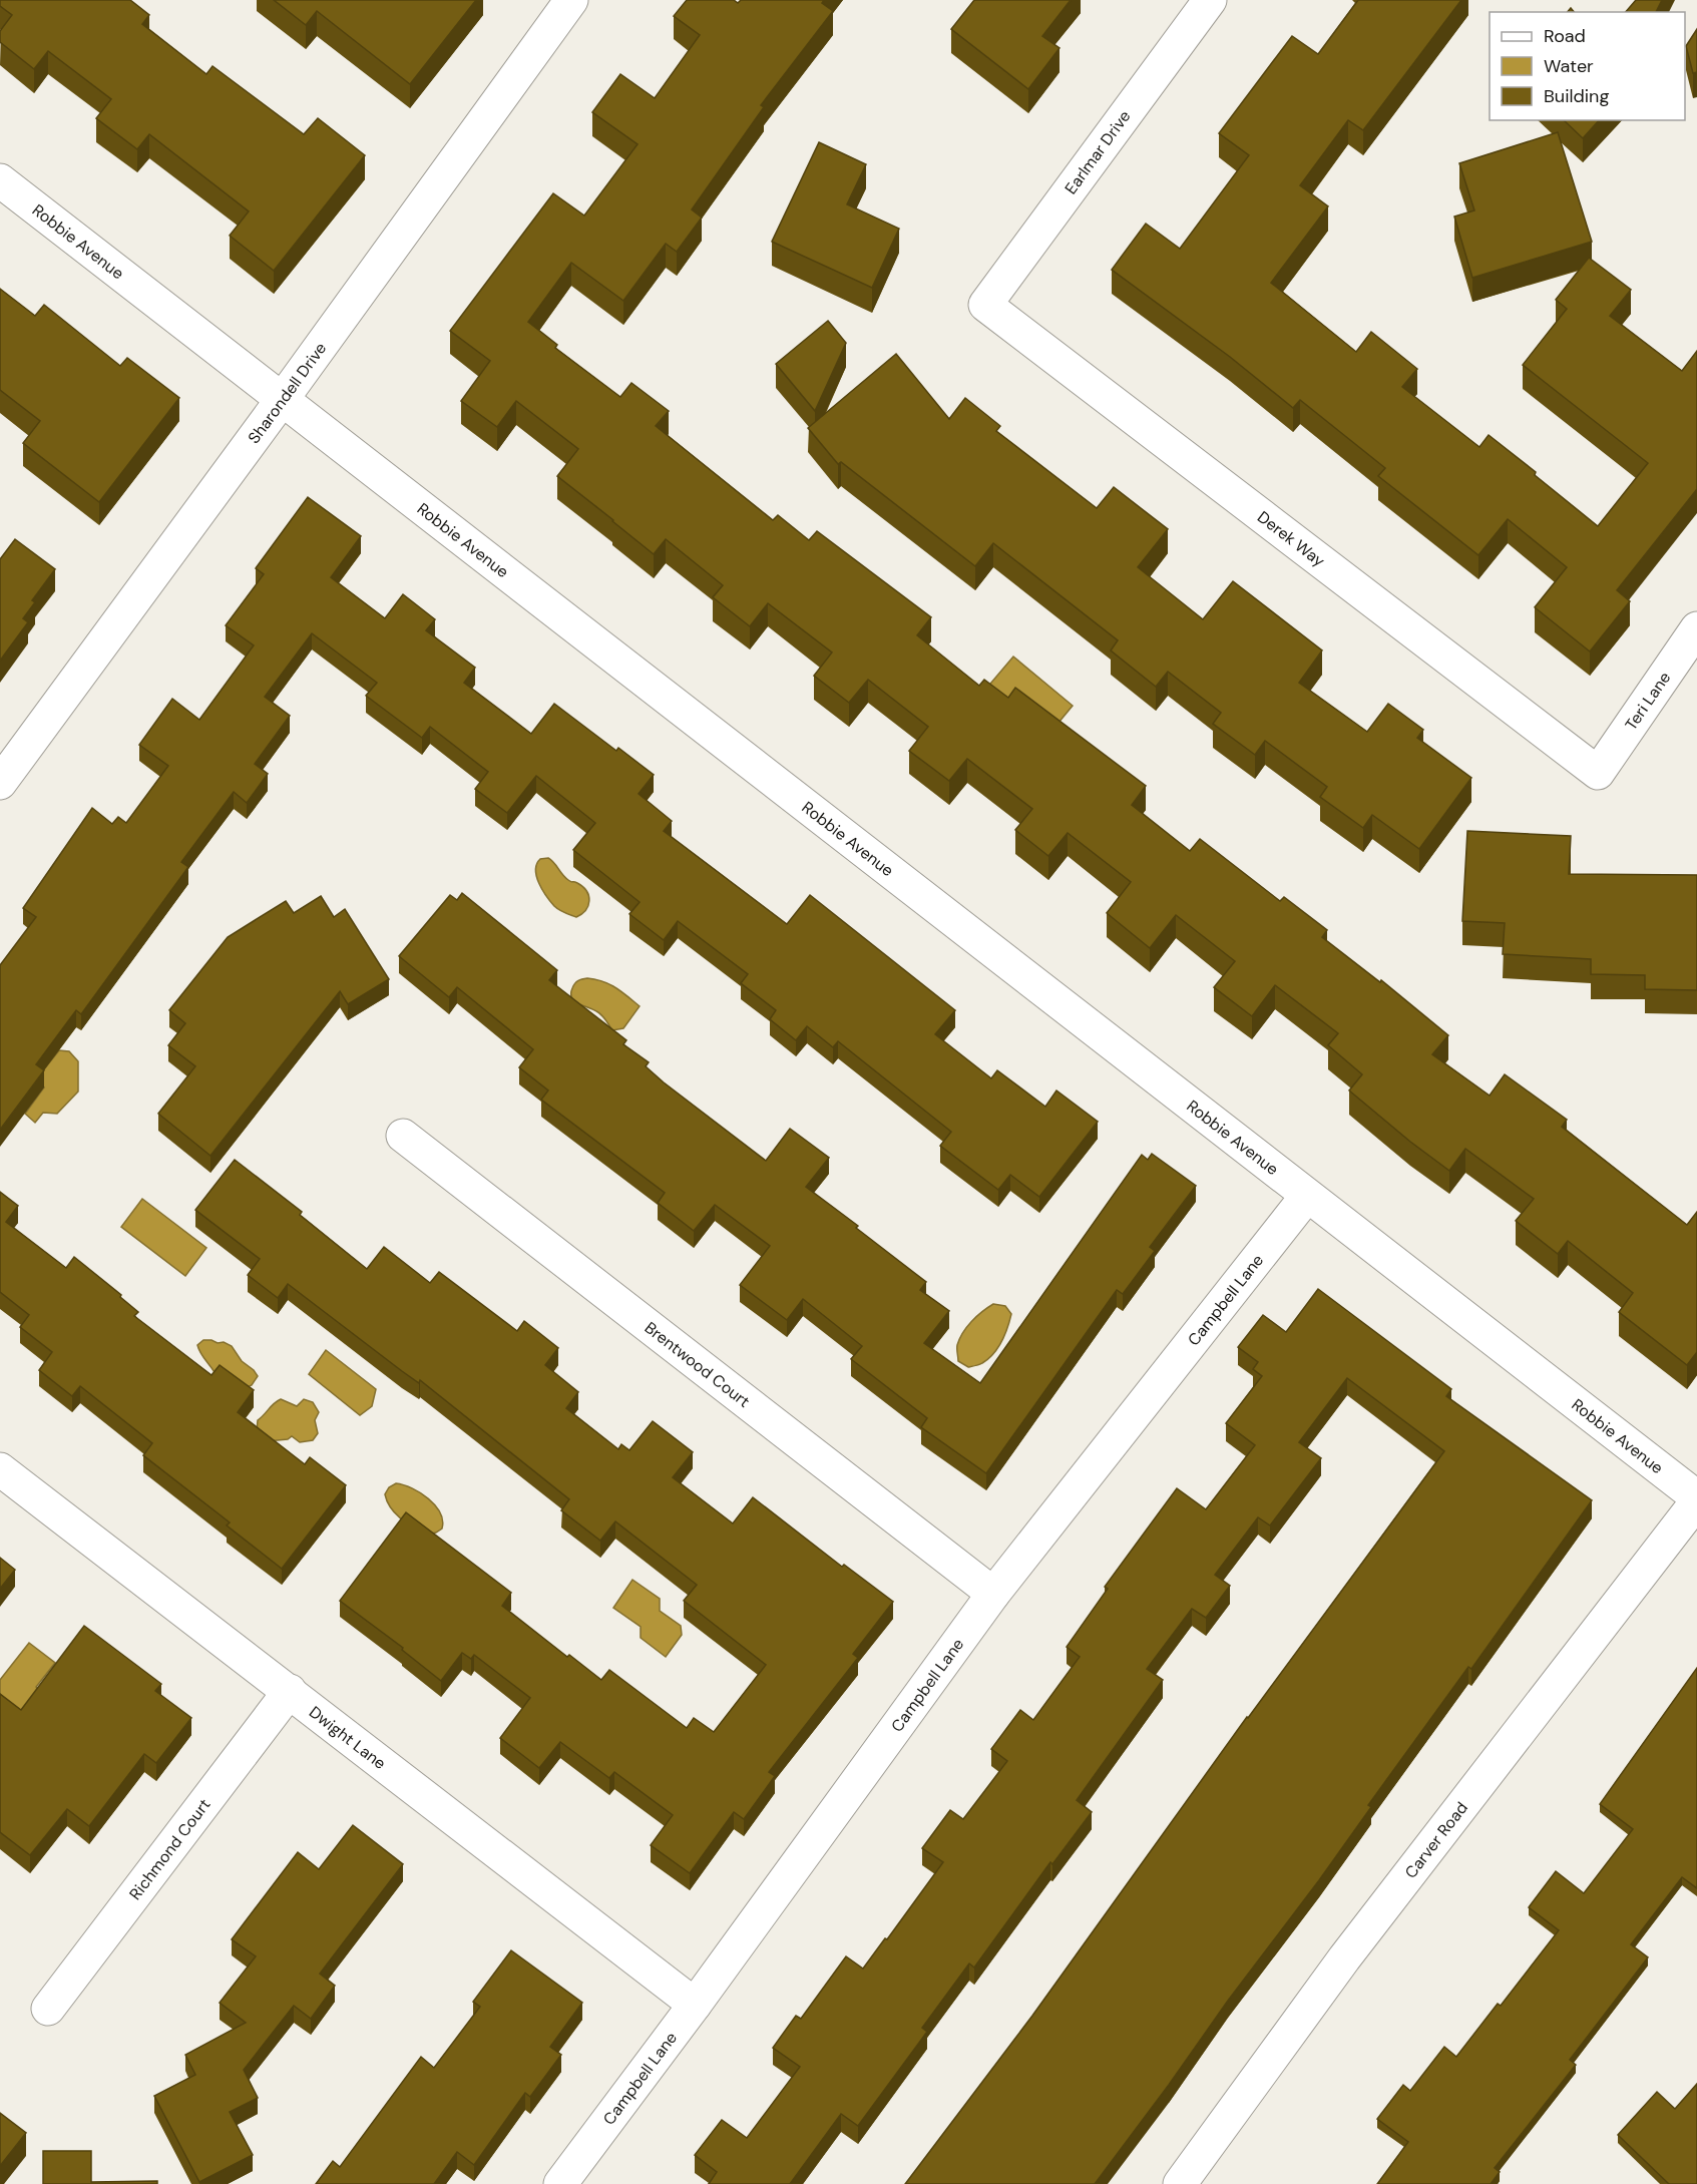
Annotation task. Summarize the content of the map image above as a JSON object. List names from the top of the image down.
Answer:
{
  "streets": {
    "street": [
      "Earlmar Drive",
      "Robbie Avenue",
      "Sharondell Drive",
      "Derek Way",
      "Teri Lane",
      "Campbell Lane",
      "Brentwood Court",
      "Dwight Lane",
      "Carver Road",
      "Richmond Court"
    ]
  },
  "crossings": [
    ["Earlmar Drive", "Derek Way"],
    ["Robbie Avenue", "Sharondell Drive"],
    ["Robbie Avenue", "Campbell Lane"],
    ["Robbie Avenue", "Carver Road"],
    ["Derek Way", "Teri Lane"],
    ["Campbell Lane", "Brentwood Court"],
    ["Campbell Lane", "Dwight Lane"],
    ["Dwight Lane", "Richmond Court"]
  ],
  "legend": ["Road", "Water", "Building"]
}
